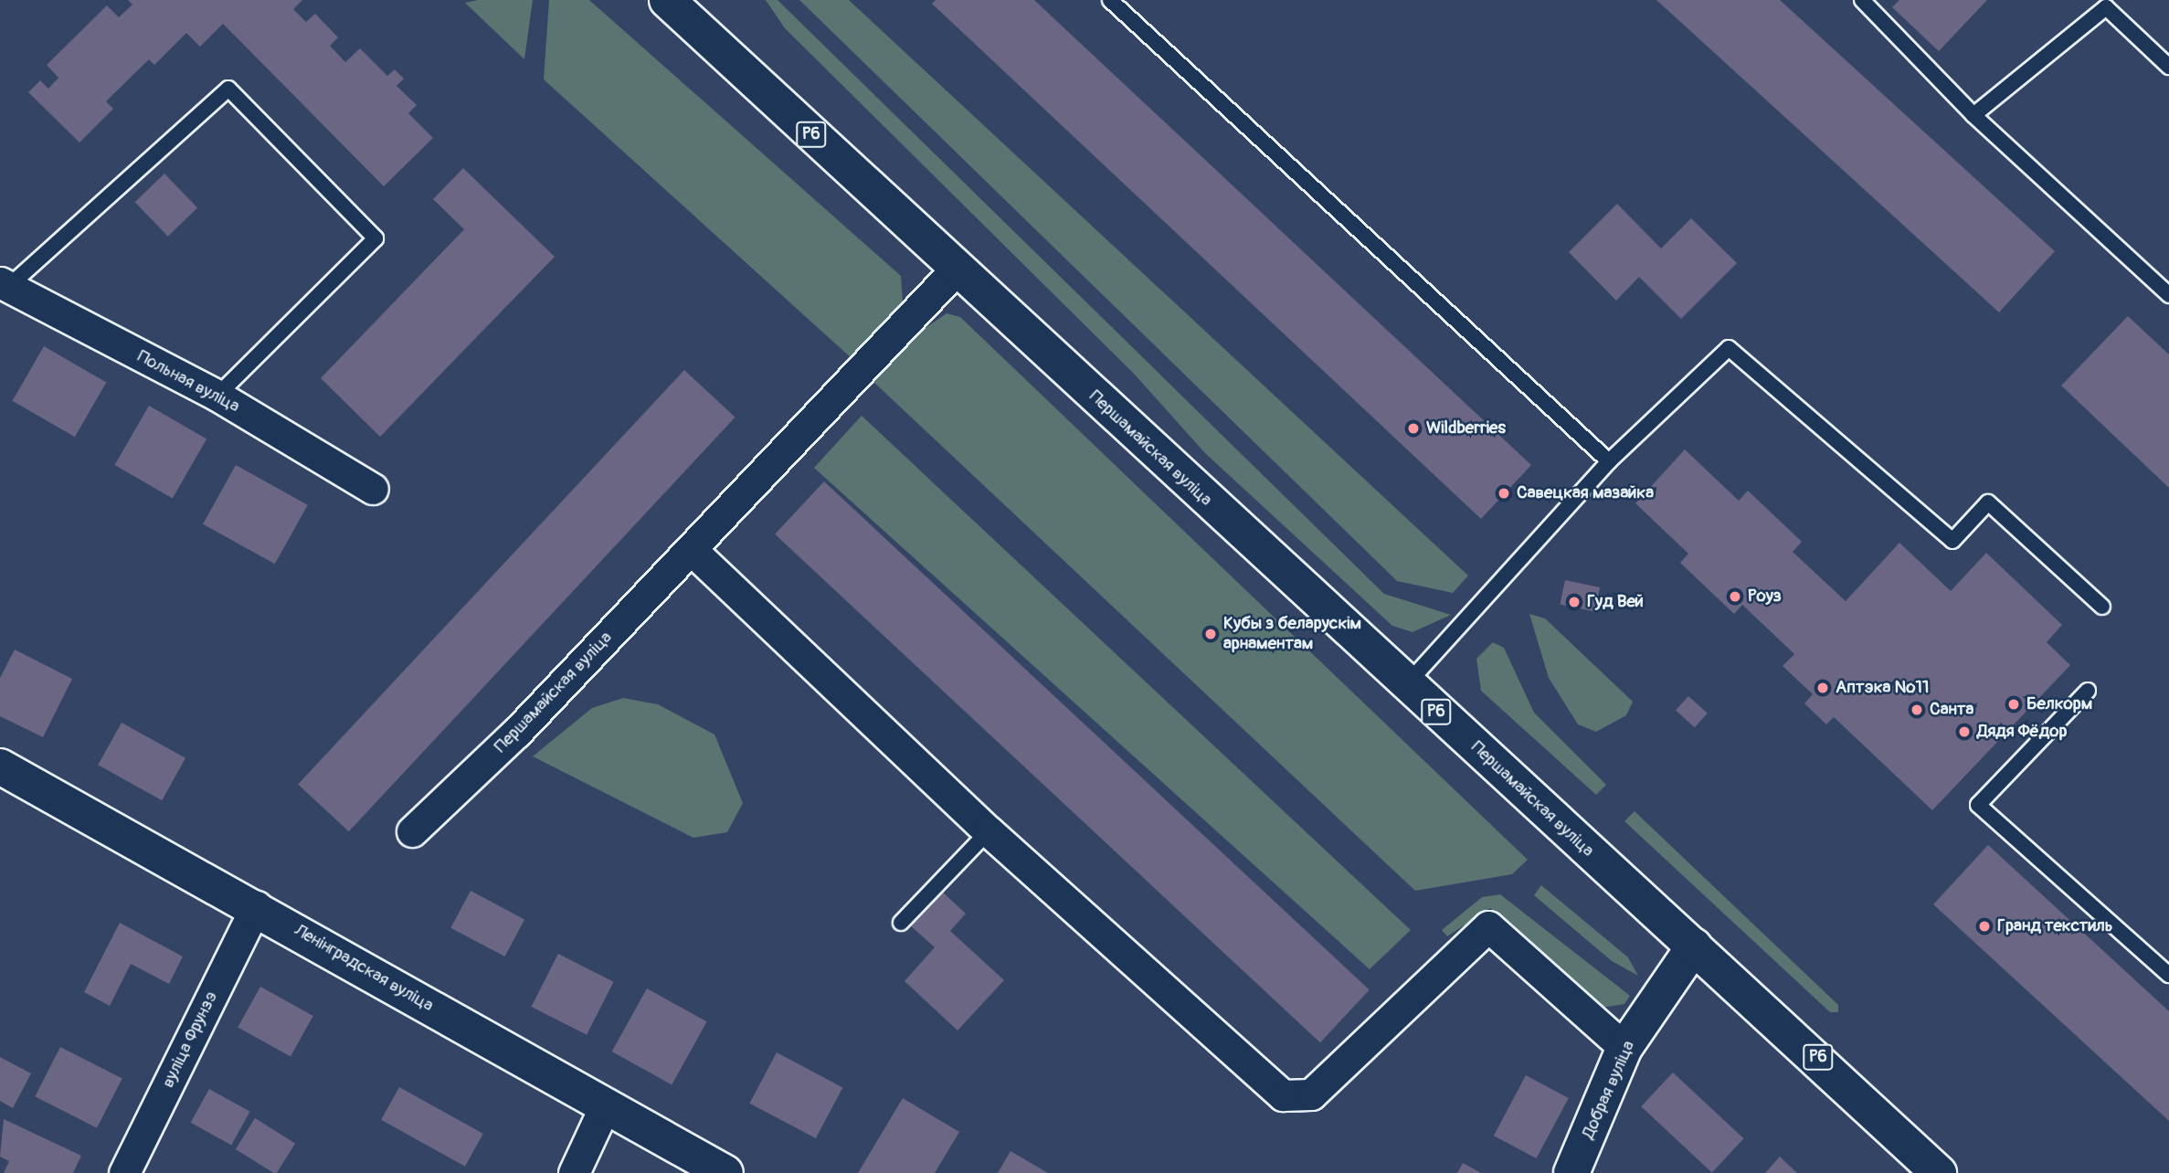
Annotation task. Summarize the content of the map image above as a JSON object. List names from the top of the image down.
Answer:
{
  "streets": {
    "main road": [
      "Р6",
      "Першамайская вуліца",
      "Ленінградская вуліца",
      "Добрая вуліца"
    ],
    "street": ["Польная вуліца", "вуліца Фрунзэ"]
  },
  "crossings": [
    ["Першамайская вуліца", "Добрая вуліца"],
    ["Ленінградская вуліца", "вуліца Фрунзэ"]
  ],
  "places": [
    "Wildberries",
    "Савецкая мазайка",
    "Роуз",
    "Гуд Вей",
    "Кубы з беларускім арнаментам",
    "Аптэка №11",
    "Белкорм",
    "Санта",
    "Дядя Фёдор",
    "Гранд текстиль"
  ]
}
